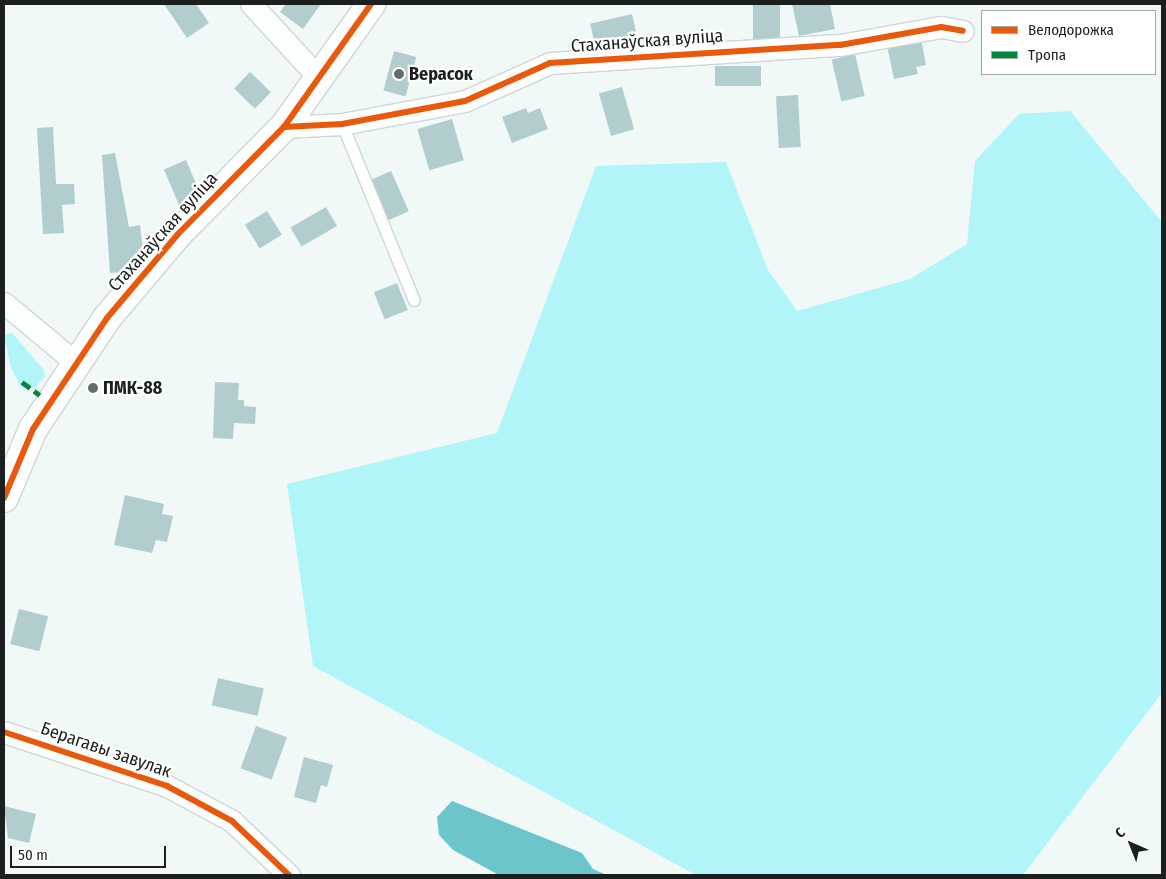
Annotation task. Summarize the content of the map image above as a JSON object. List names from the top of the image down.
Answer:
{
  "streets": {
    "street": ["Стаханаўская вуліца", "Берагавы завулак"]
  },
  "places": ["Верасок", "ПМК-88"],
  "legend": ["Велодорожка", "Тропа"],
  "scale_bar": "50 m",
  "north": "top left"
}
